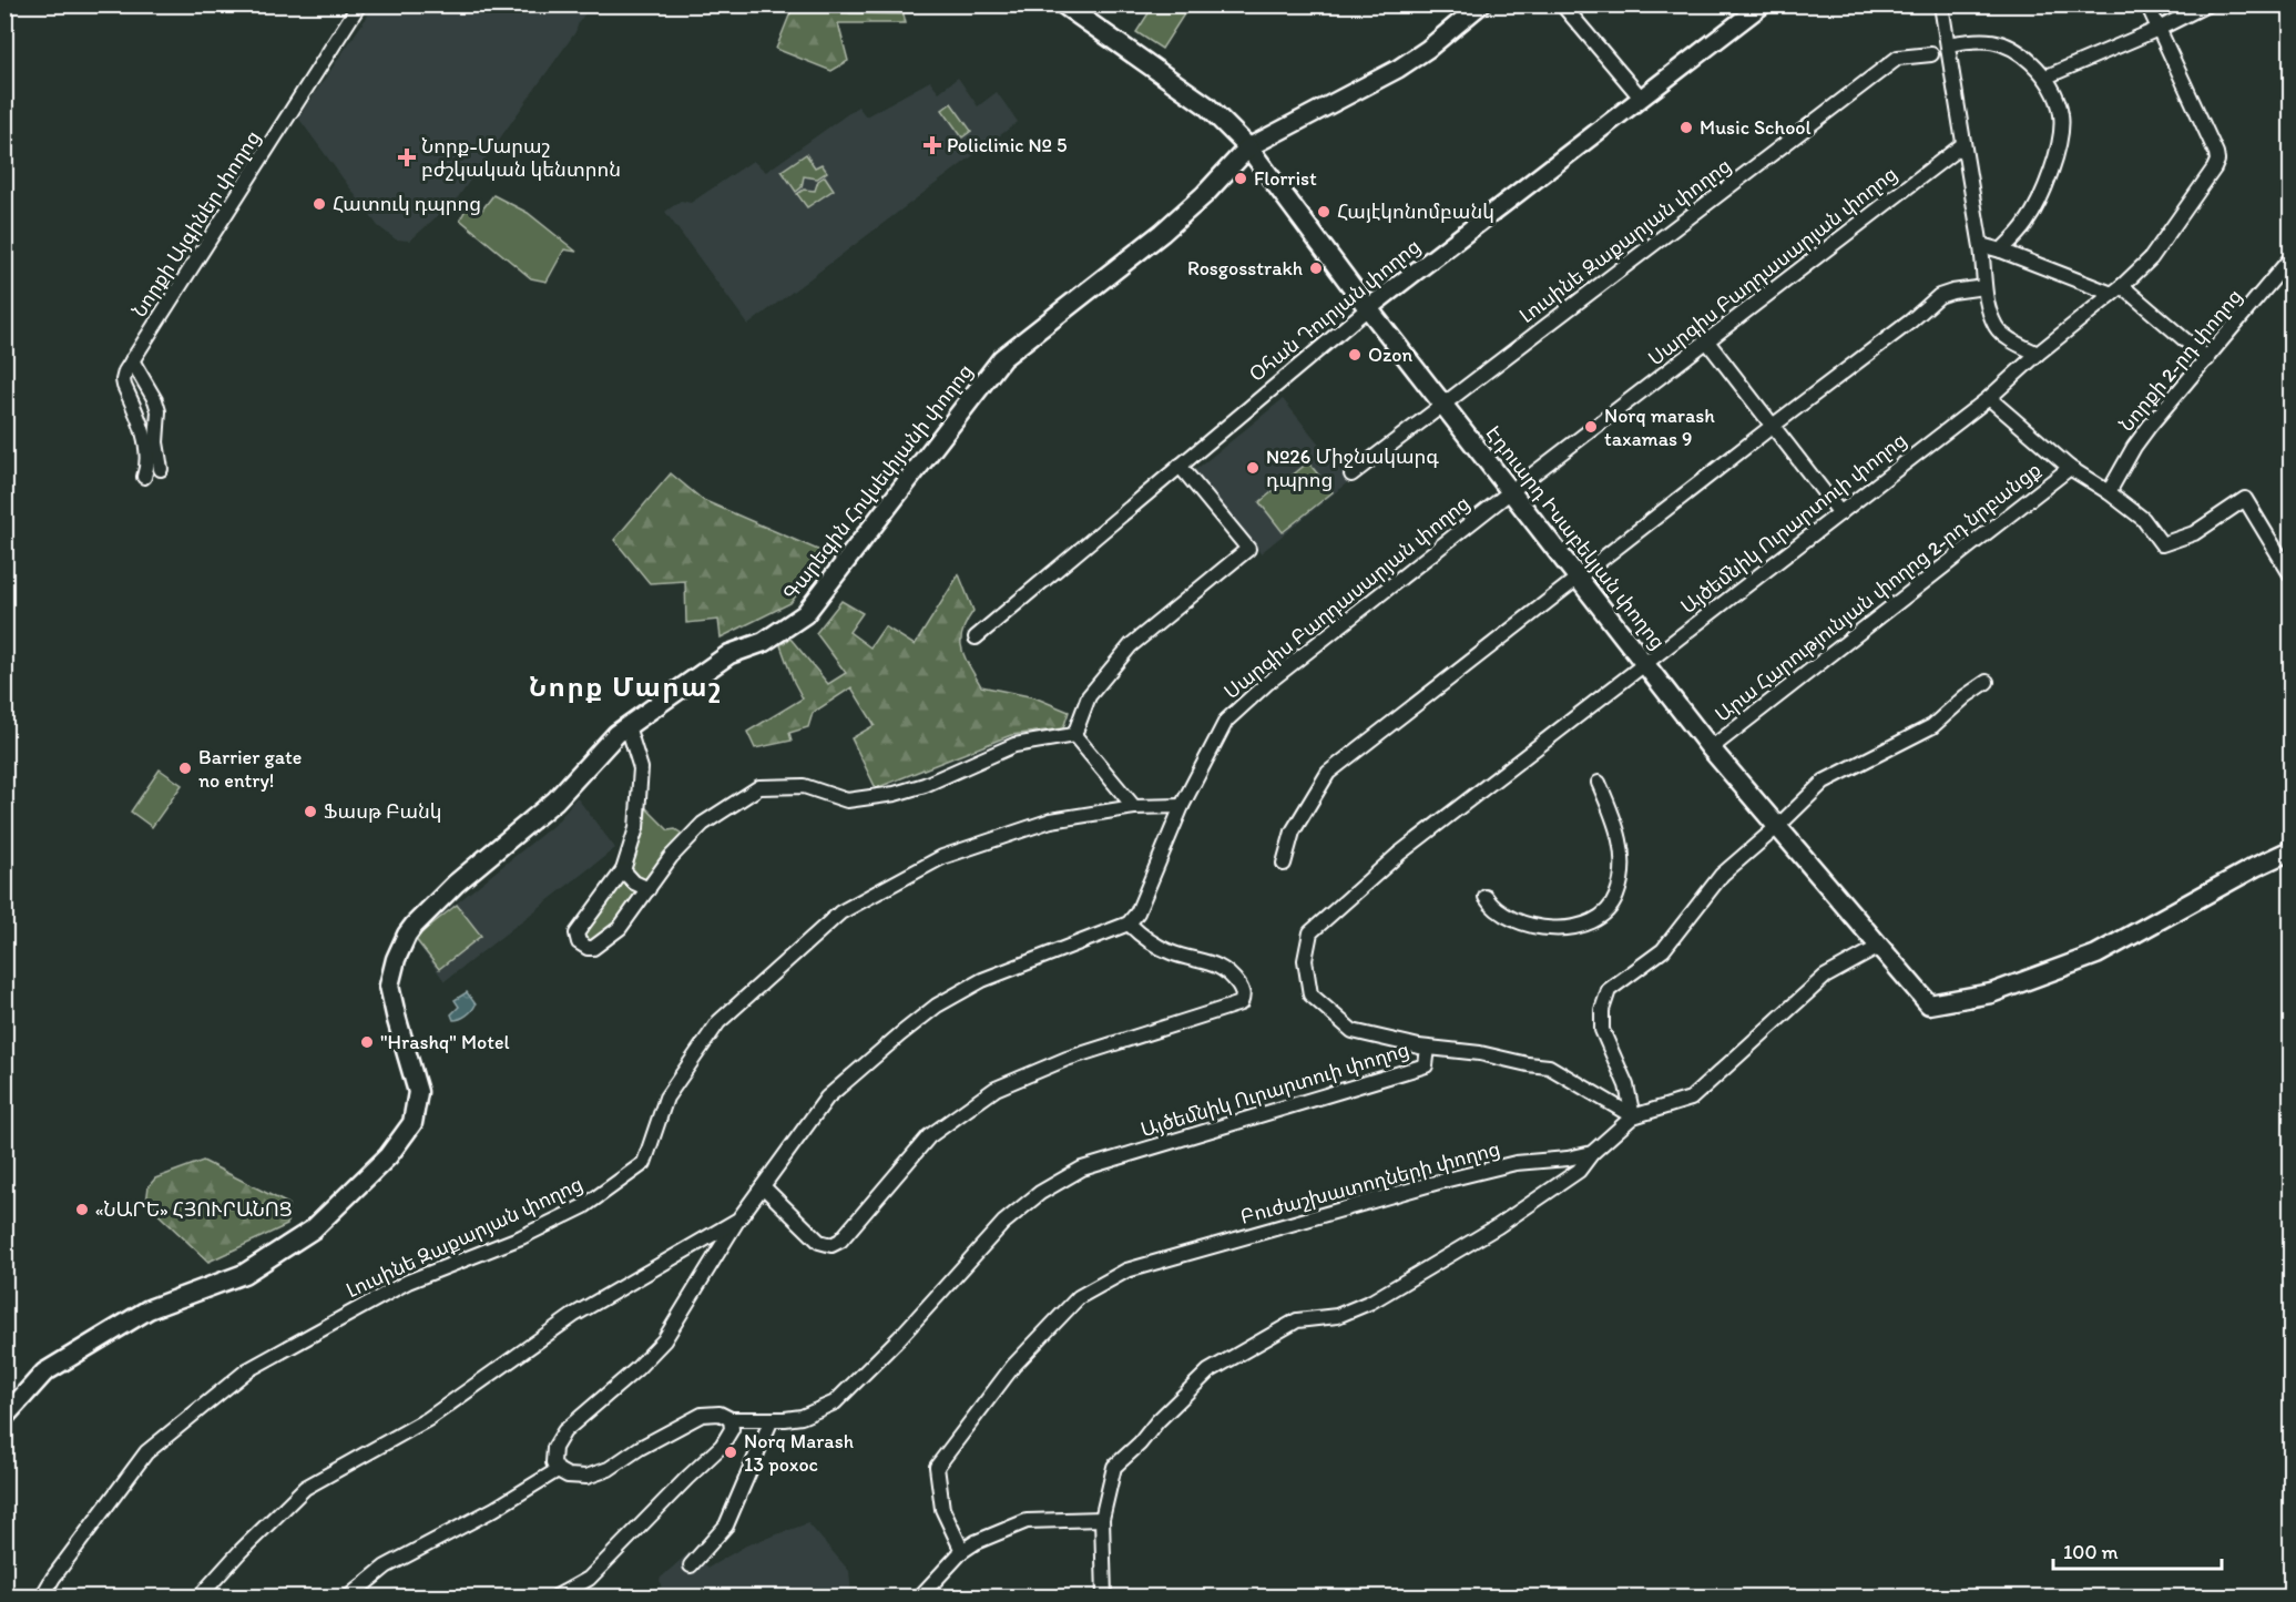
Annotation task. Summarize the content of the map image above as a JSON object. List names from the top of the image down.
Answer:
{
  "streets": {
    "main road": ["Գարեգին Հովսեփյանի փողոց", "Էդուարդ Իսաբեկյան փողոց"],
    "street": [
      "Նորքի Այգիներ փողոց",
      "Լուսինե Զաքարյան փողոց",
      "Սարգիս Բաղդասարյան փողոց",
      "Օհան Դուրյան փողոց",
      "Նորքի 2-րդ փողոց",
      "Այծեմնիկ Ուրարտուի փողոց",
      "Արա Հարությունյան փողոց 2-րդ նրբանցք",
      "Բուժաշխատողների փողոց"
    ]
  },
  "crossings": [
    ["Լուսինե Զաքարյան փողոց", "Սարգիս Բաղդասարյան փողոց"],
    ["Լուսինե Զաքարյան փողոց", "Էդուարդ Իսաբեկյան փողոց"],
    ["Սարգիս Բաղդասարյան փողոց", "Էդուարդ Իսաբեկյան փողոց"],
    ["Օհան Դուրյան փողոց", "Էդուարդ Իսաբեկյան փողոց"],
    ["Գարեգին Հովսեփյանի փողոց", "Էդուարդ Իսաբեկյան փողոց"],
    ["Այծեմնիկ Ուրարտուի փողոց", "Էդուարդ Իսաբեկյան փողոց"],
    ["Էդուարդ Իսաբեկյան փողոց", "Արա Հարությունյան փողոց 2-րդ նրբանցք"]
  ],
  "districts": ["Նորք Մարաշ"],
  "places": {
    "other": [
      "Music School",
      "Florrist",
      "Հատուկ դպրոց",
      "Հայէկոնոմբանկ",
      "Rosgosstrakh",
      "Ozon",
      "Norq marash taxamas 9",
      "№26 Միջնակարգ դպրոց",
      "Barrier gate no entry!",
      "Ֆասթ Բանկ",
      "\"Hrashq\" Motel",
      "«ՆԱՐԵ» ՀՅՈՒՐԱՆՈՑ",
      "Norq Marash 13 poxoc"
    ],
    "health": ["Policlinic № 5", "Նորք-Մարաշ բժշկական կենտրոն"]
  },
  "scale_bar": "100 m"
}
